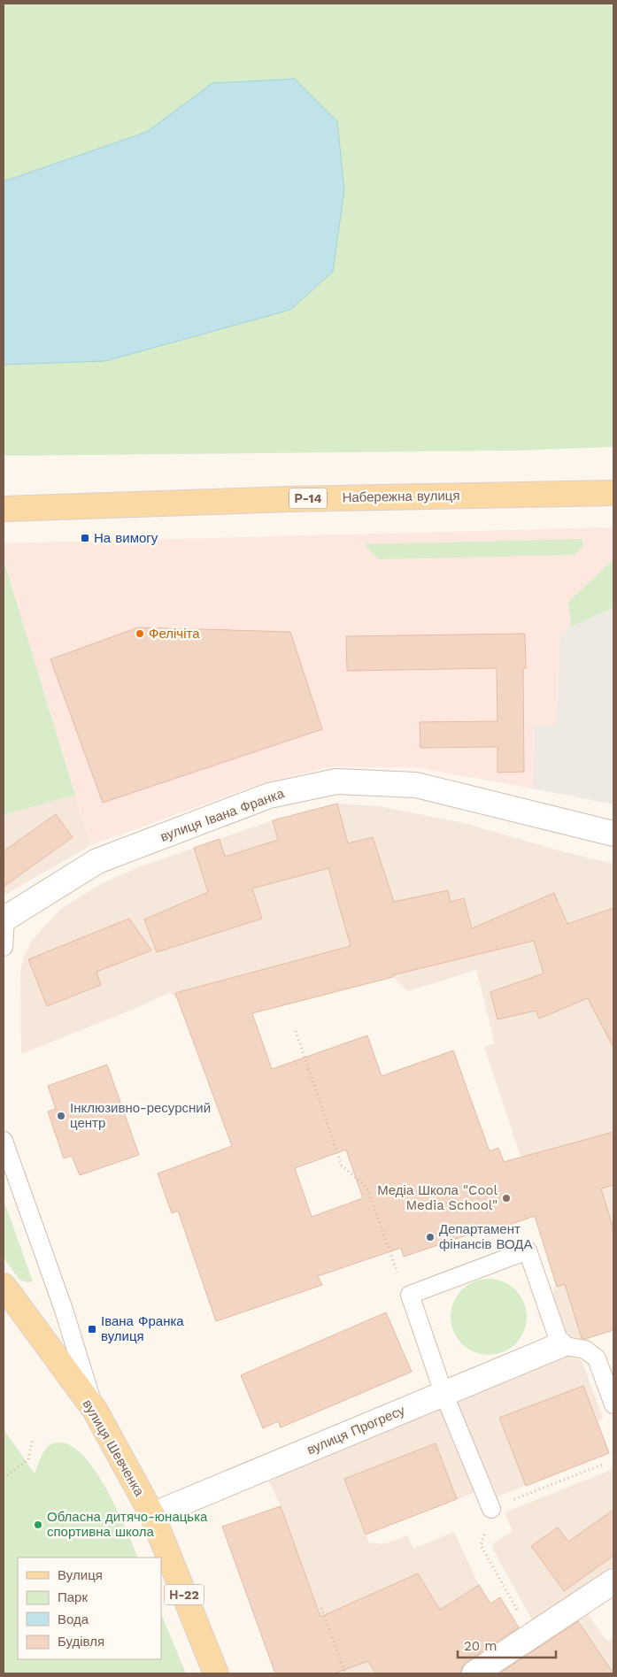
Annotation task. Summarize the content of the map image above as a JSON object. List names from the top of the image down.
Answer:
{
  "streets": {
    "main road": [
      "Набережна вулиця",
      "Р-14",
      "вулиця Шевченка",
      "Н-22"
    ],
    "street": ["вулиця Івана Франка", "вулиця Прогресу"]
  },
  "crossings": [
    ["вулиця Прогресу", "вулиця Шевченка"]
  ],
  "places": {
    "transit": ["На вимогу", "Івана Франка вулиця"],
    "other": [
      "Фелічіта",
      "Інклюзивно-ресурсний центр",
      "Медіа Школа \"Cool Media School\"",
      "Департамент фінансів ВОДА",
      "Обласна дитячо-юнацька спортивна школа"
    ]
  },
  "legend": [
    "Вулиця",
    "Парк",
    "Вода",
    "Будівля"
  ],
  "scale_bar": "20 m"
}
